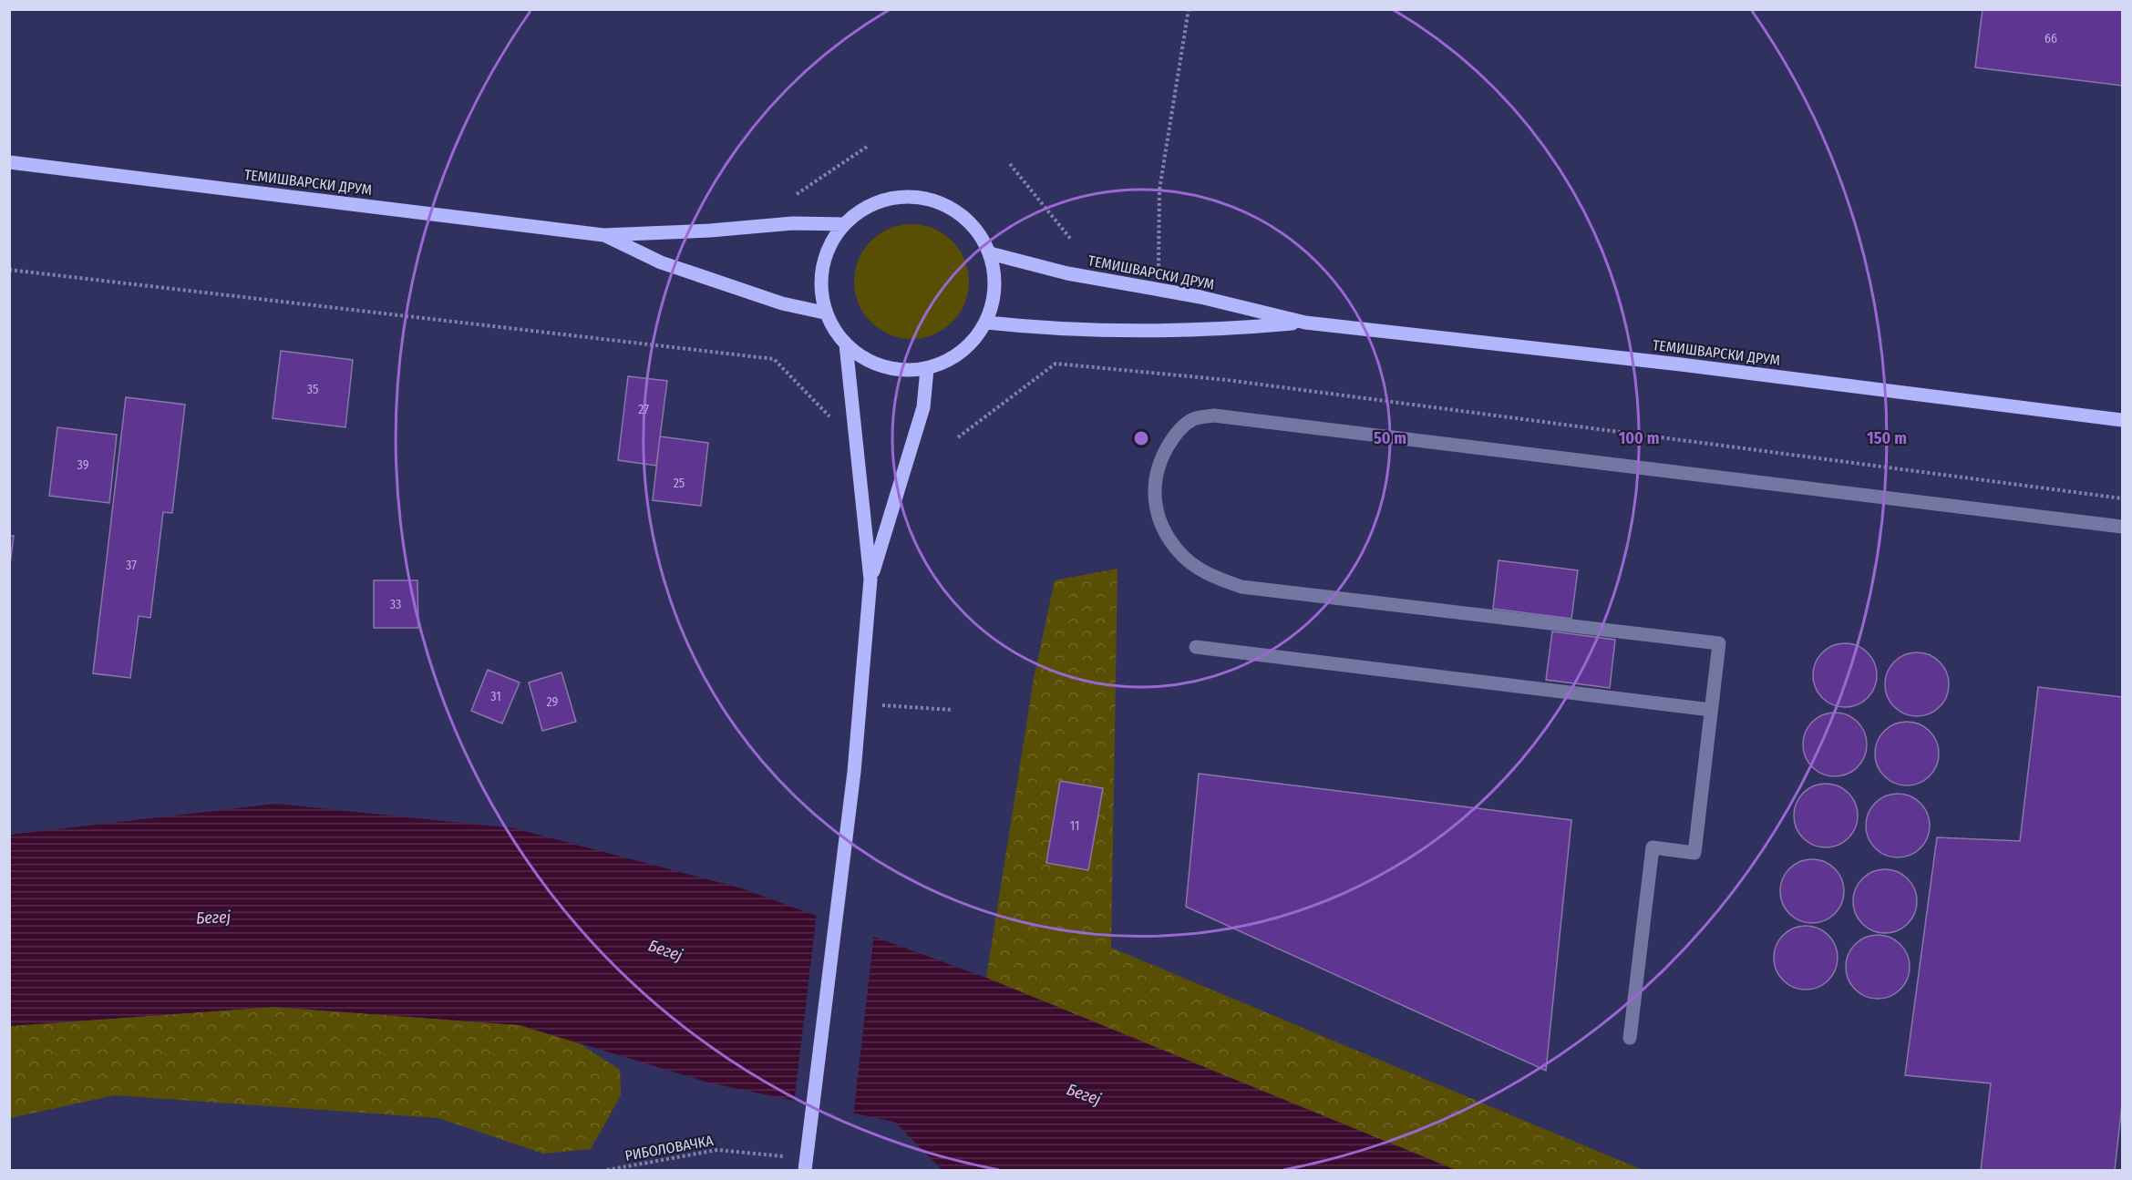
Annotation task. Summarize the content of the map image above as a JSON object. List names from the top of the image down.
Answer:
{
  "streets": {
    "main road": ["ТЕМИШВАРСКИ ДРУМ"],
    "path": ["РИБОЛОВАЧКА"]
  },
  "water": ["Бегеј"],
  "house_numbers": [
    "66",
    "35",
    "27",
    "39",
    "25",
    "37",
    "33",
    "31",
    "29",
    "11"
  ],
  "rings": ["50 m", "100 m", "150 m"]
}
